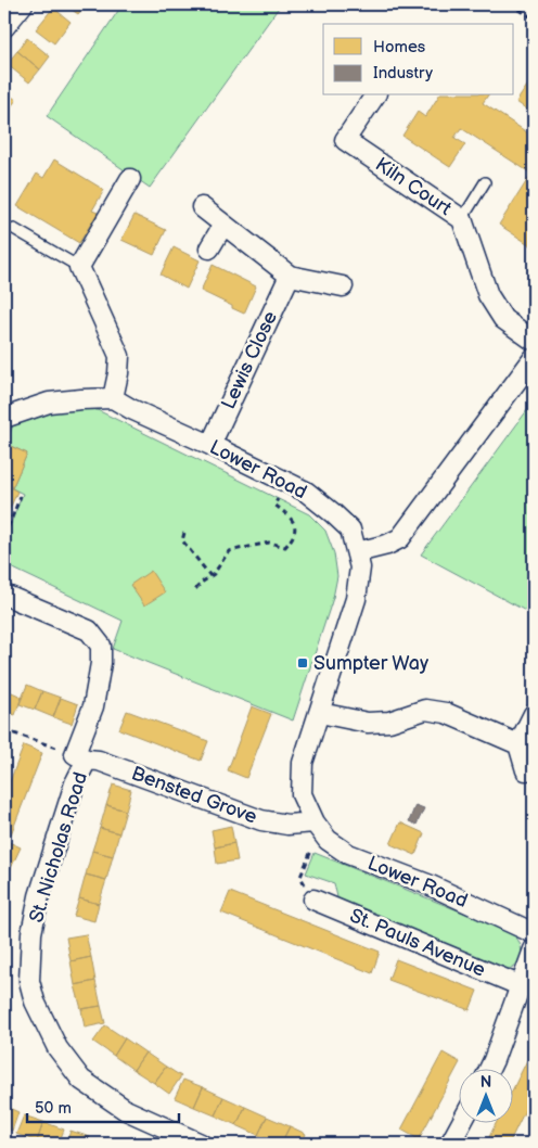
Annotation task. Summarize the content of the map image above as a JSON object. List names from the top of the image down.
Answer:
{
  "streets": {
    "street": [
      "Kiln Court",
      "Lewis Close",
      "Lower Road",
      "Bensted Grove",
      "St. Nicholas Road",
      "St. Pauls Avenue"
    ]
  },
  "crossings": [
    ["Lewis Close", "Lower Road"],
    ["Lower Road", "Bensted Grove"],
    ["Bensted Grove", "St. Nicholas Road"]
  ],
  "places": {
    "transit": ["Sumpter Way"]
  },
  "legend": ["Homes", "Industry"],
  "scale_bar": "50 m",
  "north": "top"
}
